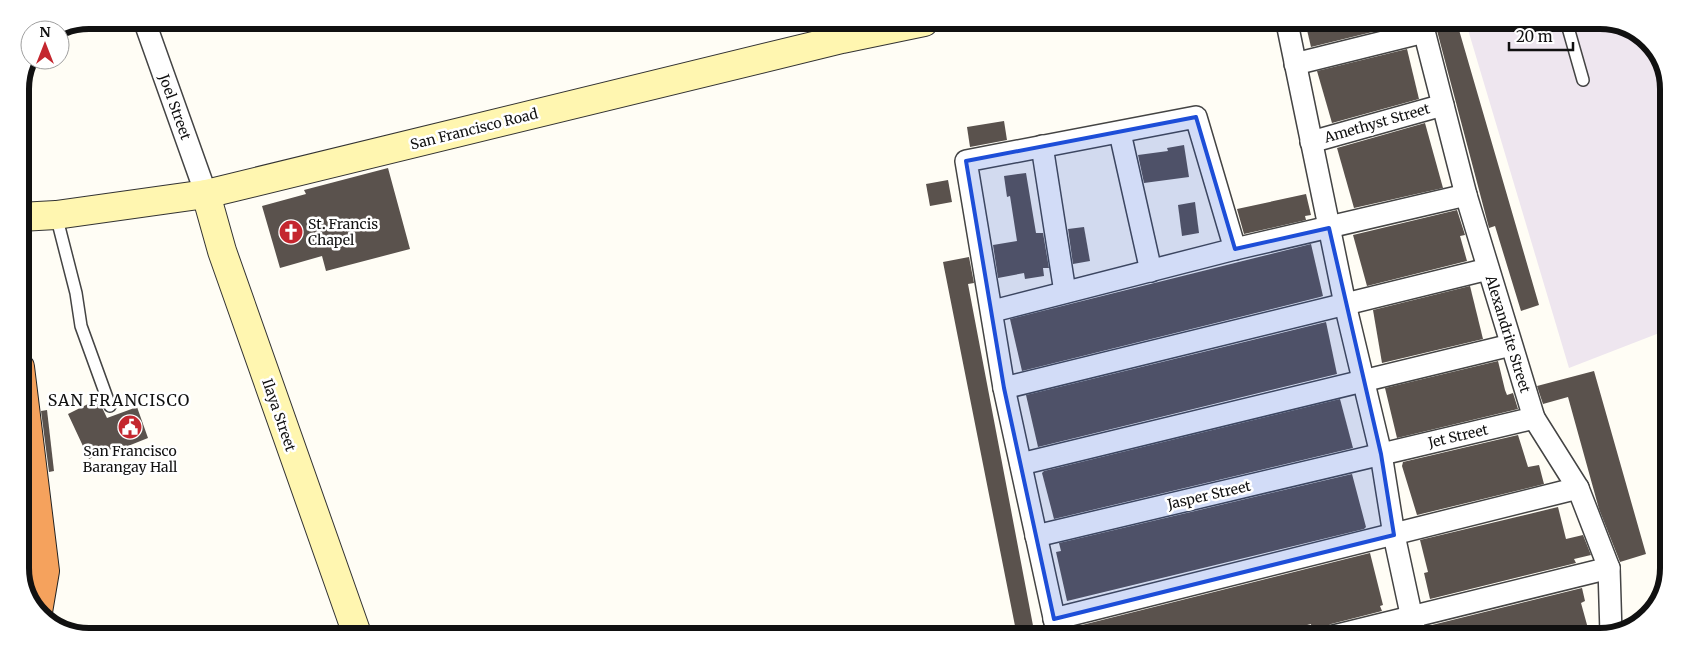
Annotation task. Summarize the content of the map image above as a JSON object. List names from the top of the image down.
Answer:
{
  "streets": {
    "main road": ["San Francisco Road", "Ilaya Street"],
    "street": [
      "Joel Street",
      "Amethyst Street",
      "Alexandrite Street",
      "Jet Street",
      "Jasper Street"
    ]
  },
  "crossings": [
    ["Joel Street", "San Francisco Road"],
    ["Joel Street", "Ilaya Street"],
    ["Amethyst Street", "Alexandrite Street"],
    ["San Francisco Road", "Ilaya Street"],
    ["Alexandrite Street", "Jet Street"],
    ["Jet Street", "Jasper Street"]
  ],
  "districts": ["SAN FRANCISCO"],
  "places": {
    "church": ["St. Francis Chapel"],
    "public building": ["San Francisco Barangay Hall"]
  },
  "scale_bar": "20 m",
  "north": "top"
}
